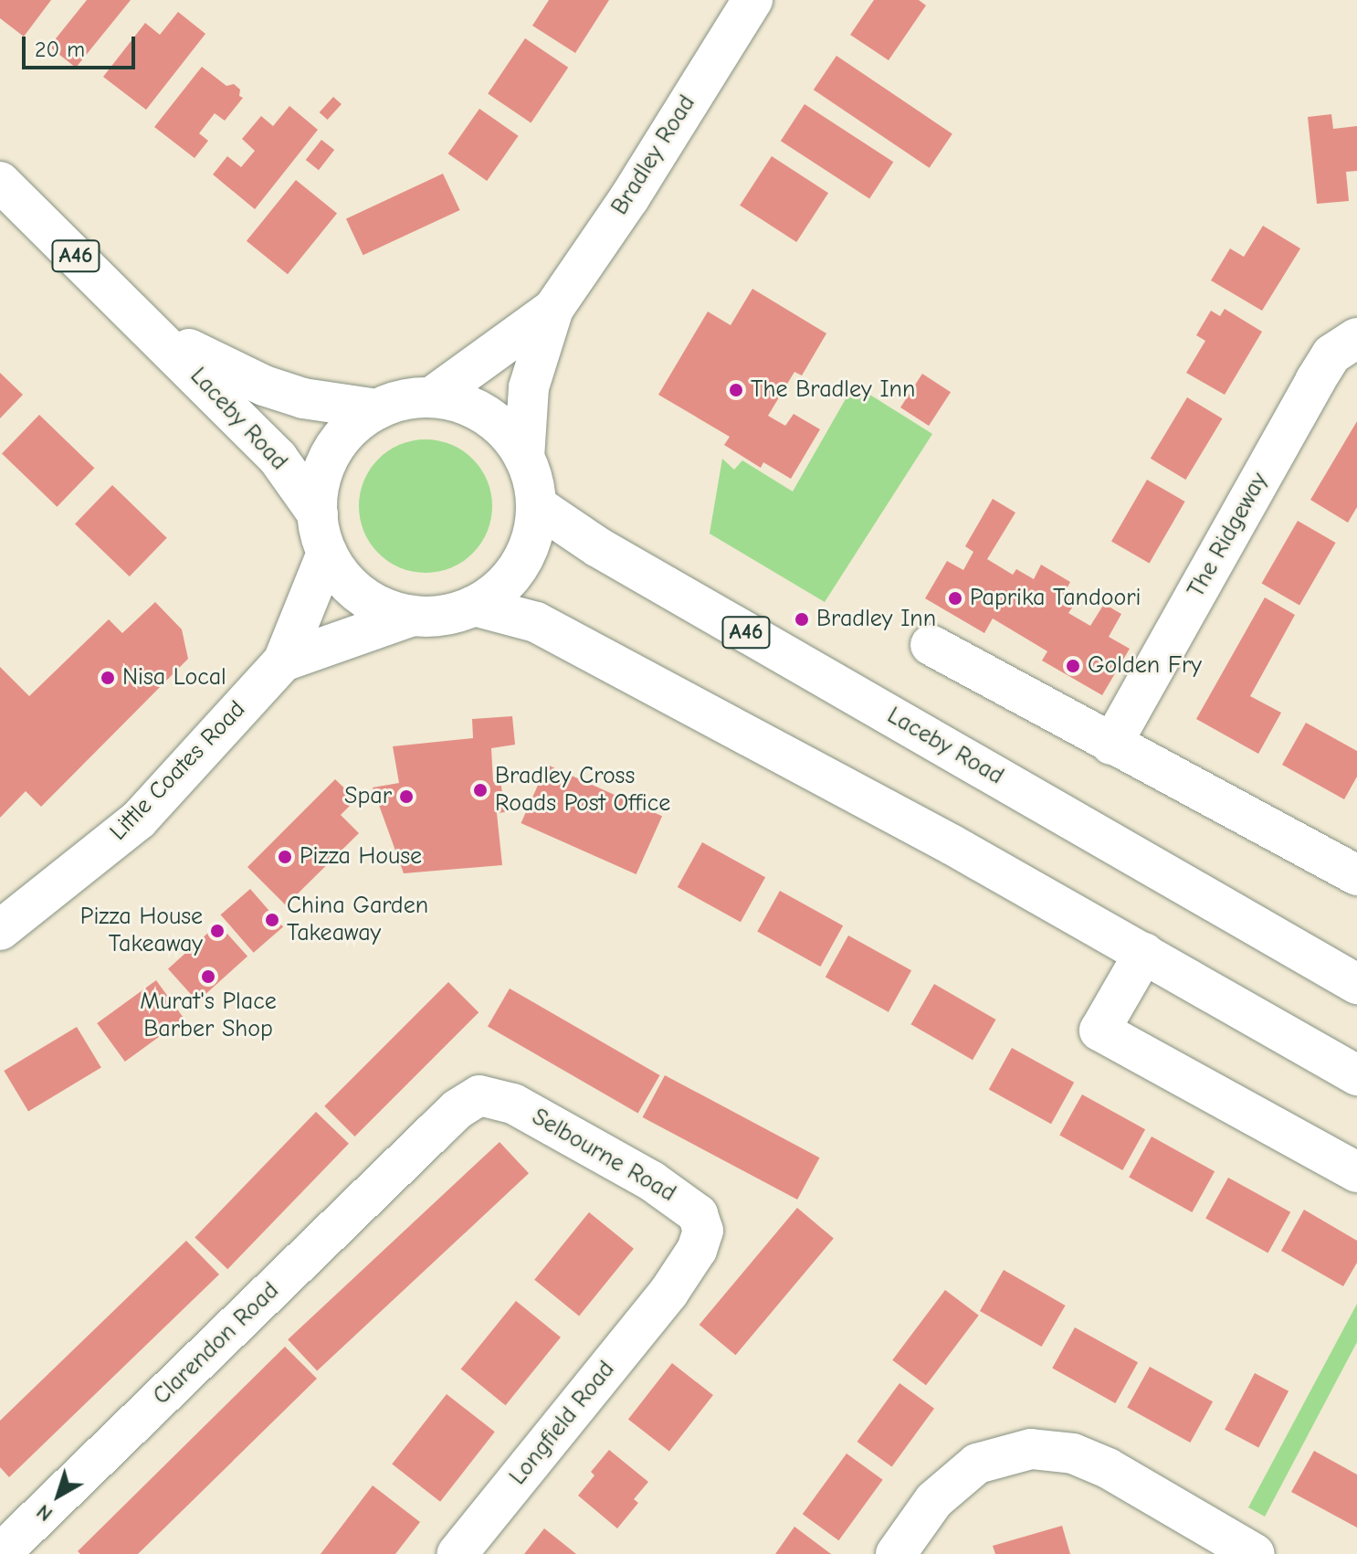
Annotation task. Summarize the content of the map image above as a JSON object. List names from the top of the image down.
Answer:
{
  "streets": {
    "main road": [
      "Bradley Road",
      "A46",
      "Laceby Road",
      "The Ridgeway",
      "Little Coates Road",
      "Selbourne Road",
      "Clarendon Road",
      "Longfield Road"
    ]
  },
  "crossings": [
    ["Bradley Road", "A46"],
    ["Bradley Road", "Laceby Road"],
    ["Bradley Road", "Little Coates Road"],
    ["A46", "Laceby Road"],
    ["A46", "Little Coates Road"],
    ["Laceby Road", "Little Coates Road"],
    ["Selbourne Road", "Clarendon Road"],
    ["Selbourne Road", "Longfield Road"]
  ],
  "places": [
    "The Bradley Inn",
    "Paprika Tandoori",
    "Bradley Inn",
    "Golden Fry",
    "Nisa Local",
    "Bradley Cross Roads Post Office",
    "Spar",
    "Pizza House",
    "China Garden Takeaway",
    "Pizza House Takeaway",
    "Murat's Place Barber Shop"
  ],
  "scale_bar": "20 m",
  "north": "bottom left"
}
